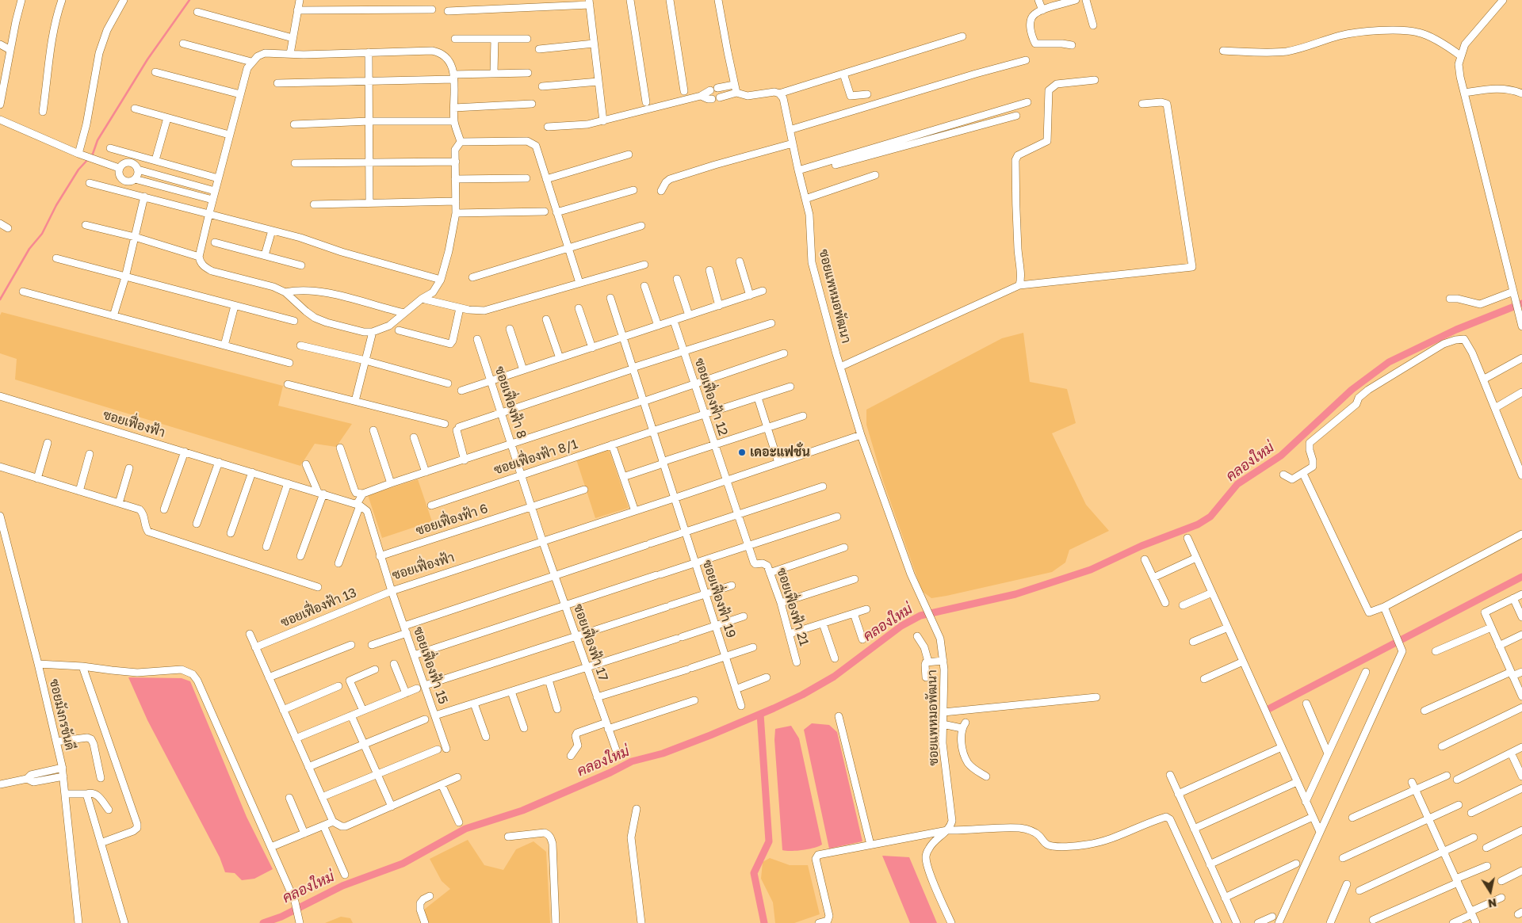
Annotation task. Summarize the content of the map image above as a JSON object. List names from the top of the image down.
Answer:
{
  "streets": {
    "street": [
      "ซอยแพหมอพัฒนา",
      "ซอยเฟื่องฟ้า 12",
      "ซอยเฟื่องฟ้า 8",
      "ซอยเฟื่องฟ้า",
      "ซอยเฟื่องฟ้า 8/1",
      "ซอยเฟื่องฟ้า 6",
      "ซอยเฟื่องฟ้า 19",
      "ซอยเฟื่องฟ้า 21",
      "ซอยเฟื่องฟ้า 13",
      "ซอยเฟื่องฟ้า 17",
      "ซอยเฟื่องฟ้า 15",
      "ซอยมังกรขันดี"
    ]
  },
  "crossings": [
    ["ซอยแพหมอพัฒนา", "ซอยเฟื่องฟ้า"],
    ["ซอยเฟื่องฟ้า 12", "ซอยเฟื่องฟ้า"],
    ["ซอยเฟื่องฟ้า 12", "ซอยเฟื่องฟ้า 8/1"],
    ["ซอยเฟื่องฟ้า 12", "ซอยเฟื่องฟ้า 21"],
    ["ซอยเฟื่องฟ้า 8", "ซอยเฟื่องฟ้า"],
    ["ซอยเฟื่องฟ้า 8", "ซอยเฟื่องฟ้า 8/1"],
    ["ซอยเฟื่องฟ้า 8", "ซอยเฟื่องฟ้า 6"],
    ["ซอยเฟื่องฟ้า 8", "ซอยเฟื่องฟ้า 17"],
    ["ซอยเฟื่องฟ้า", "ซอยเฟื่องฟ้า 6"],
    ["ซอยเฟื่องฟ้า", "ซอยเฟื่องฟ้า 19"],
    ["ซอยเฟื่องฟ้า", "ซอยเฟื่องฟ้า 21"],
    ["ซอยเฟื่องฟ้า", "ซอยเฟื่องฟ้า 13"],
    ["ซอยเฟื่องฟ้า", "ซอยเฟื่องฟ้า 17"],
    ["ซอยเฟื่องฟ้า", "ซอยเฟื่องฟ้า 15"],
    ["ซอยเฟื่องฟ้า 8/1", "ซอยเฟื่องฟ้า 19"],
    ["ซอยเฟื่องฟ้า 13", "ซอยเฟื่องฟ้า 15"]
  ],
  "water": ["คลองใหม่"],
  "places": ["เดอะแฟชั่น"],
  "north": "bottom"
}
